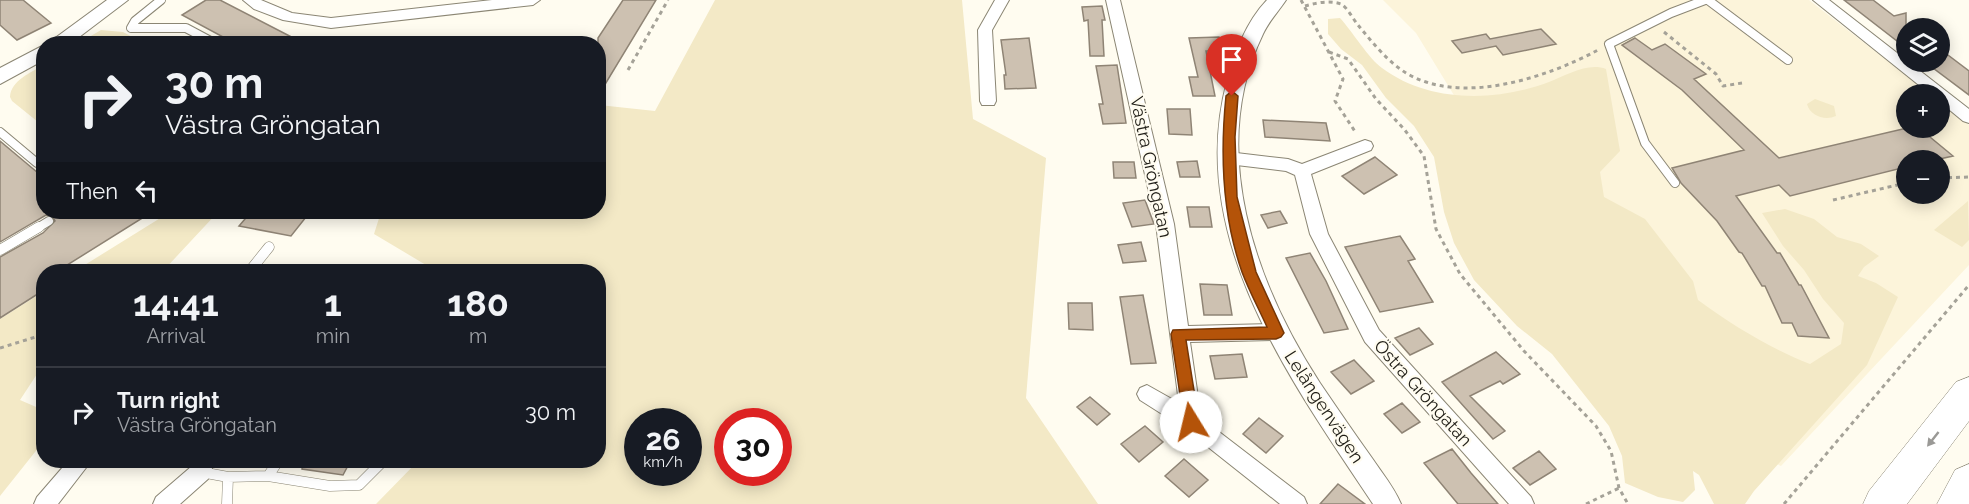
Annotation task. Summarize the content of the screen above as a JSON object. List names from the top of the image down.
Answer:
{
  "streets": {
    "street": ["Västra Gröngatan", "Östra Gröngatan", "Lelångenvägen"]
  },
  "page": {
    "map_buttons": ["+", "−"],
    "turn": ["30 m", "Västra Gröngatan"],
    "then": "Then",
    "eta": [
      "14:41",
      "Arrival",
      "1",
      "min",
      "180",
      "m"
    ],
    "list": [
      {
        "name": "Turn right",
        "note": "Västra Gröngatan",
        "value": "30 m"
      }
    ],
    "speed": "26 km/h",
    "limit": "30"
  }
}
